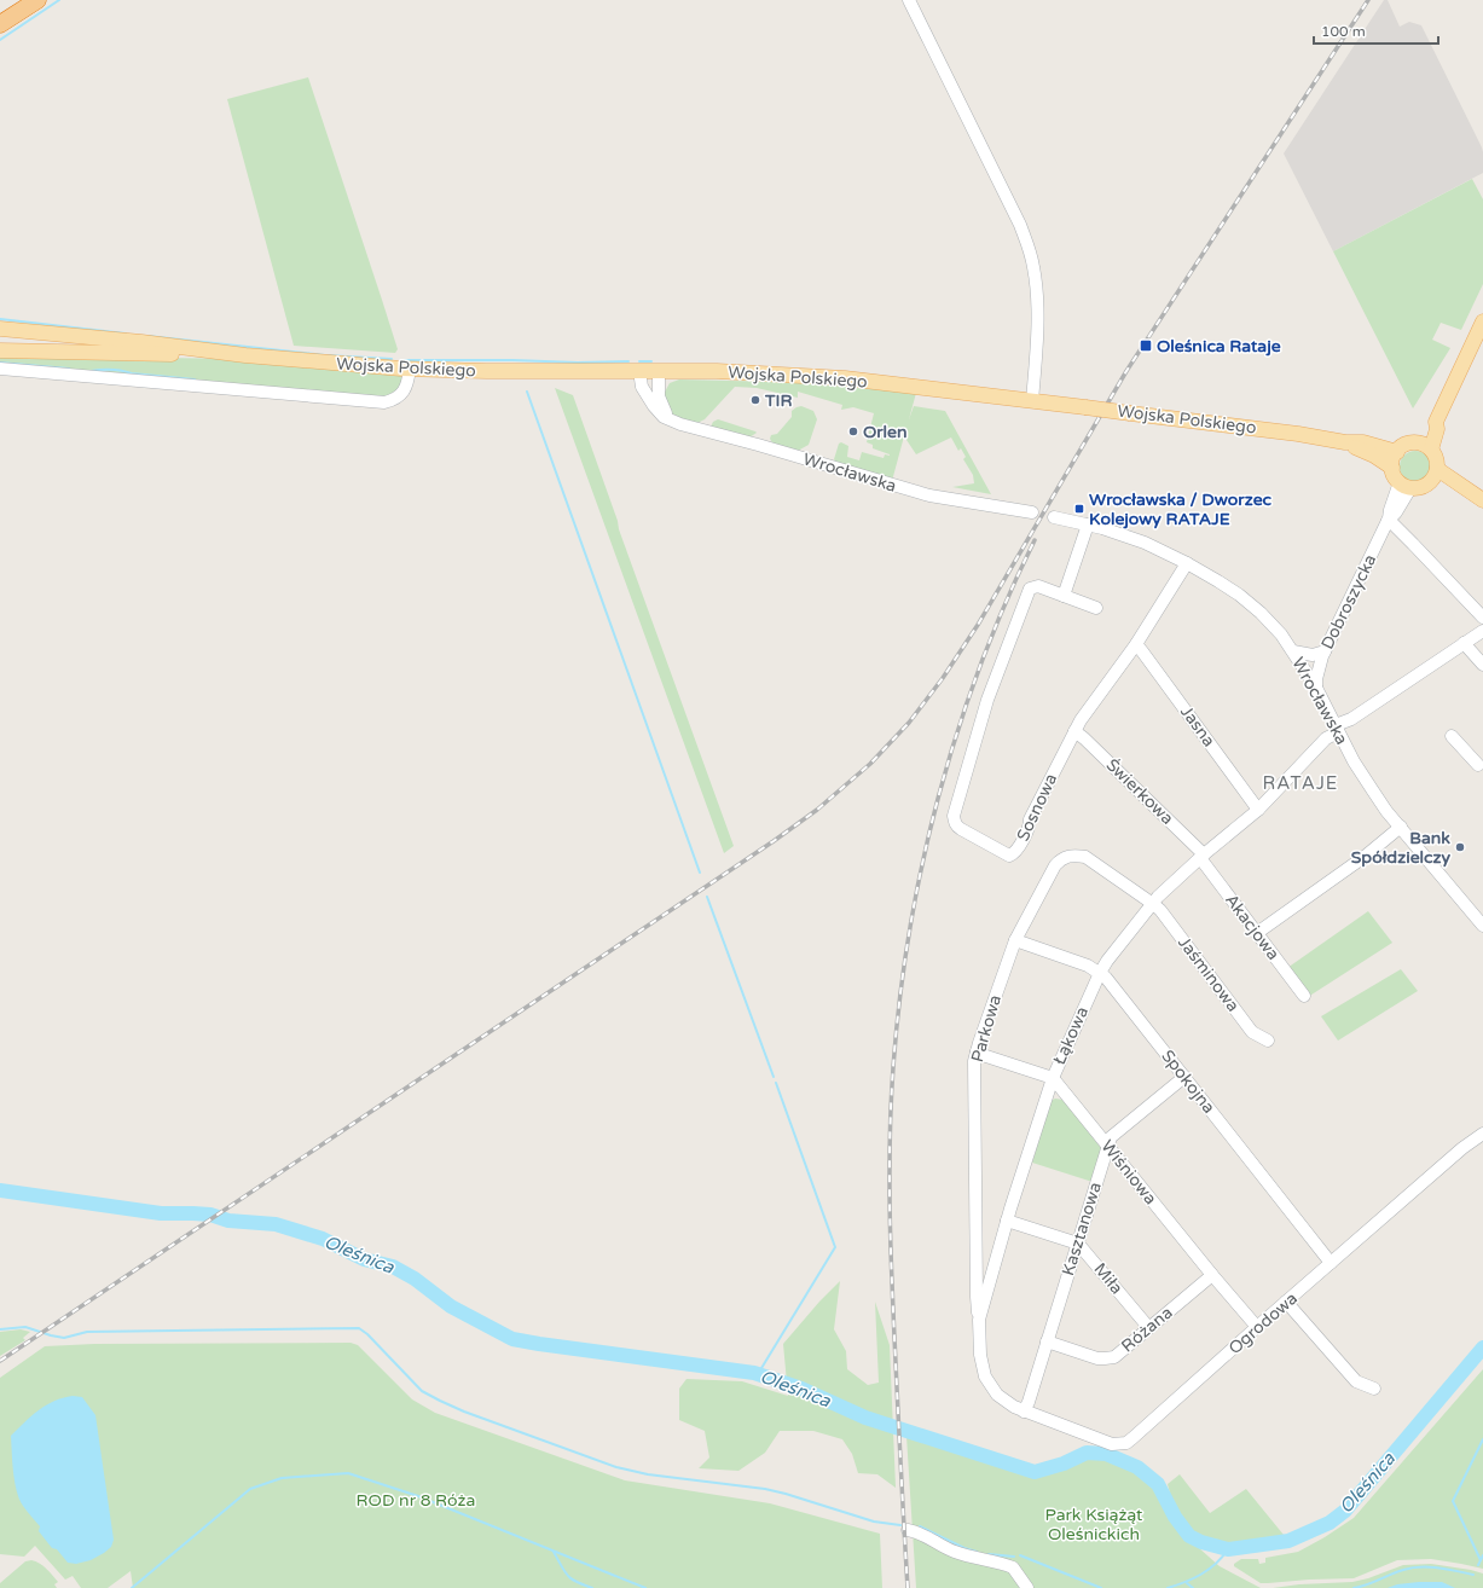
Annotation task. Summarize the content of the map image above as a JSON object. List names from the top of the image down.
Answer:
{
  "streets": {
    "main road": ["Wojska Polskiego"],
    "street": [
      "Wrocławska",
      "Dobroszycka",
      "Jasna",
      "Świerkowa",
      "Sosnowa",
      "Akacjowa",
      "Jaśminowa",
      "Parkowa",
      "Łąkowa",
      "Spokojna",
      "Wiśniowa",
      "Kasztanowa",
      "Miła",
      "Ogrodowa",
      "Różana"
    ]
  },
  "crossings": [
    ["Wojska Polskiego", "Wrocławska"],
    ["Wojska Polskiego", "Dobroszycka"],
    ["Wrocławska", "Dobroszycka"],
    ["Wrocławska", "Sosnowa"],
    ["Wrocławska", "Łąkowa"],
    ["Jasna", "Sosnowa"],
    ["Jasna", "Łąkowa"],
    ["Świerkowa", "Sosnowa"],
    ["Świerkowa", "Akacjowa"],
    ["Świerkowa", "Łąkowa"],
    ["Akacjowa", "Łąkowa"],
    ["Jaśminowa", "Parkowa"],
    ["Jaśminowa", "Łąkowa"],
    ["Parkowa", "Łąkowa"],
    ["Parkowa", "Spokojna"],
    ["Łąkowa", "Spokojna"],
    ["Łąkowa", "Wiśniowa"],
    ["Łąkowa", "Kasztanowa"],
    ["Łąkowa", "Ogrodowa"],
    ["Spokojna", "Kasztanowa"],
    ["Spokojna", "Ogrodowa"],
    ["Wiśniowa", "Kasztanowa"],
    ["Wiśniowa", "Ogrodowa"],
    ["Wiśniowa", "Różana"],
    ["Kasztanowa", "Miła"],
    ["Kasztanowa", "Ogrodowa"],
    ["Kasztanowa", "Różana"],
    ["Miła", "Różana"]
  ],
  "districts": ["RATAJE"],
  "water": ["Oleśnica"],
  "parks": ["ROD nr 8 Róża", "Park Książąt Oleśnickich"],
  "places": {
    "transit": ["Oleśnica Rataje", "Wrocławska / Dworzec Kolejowy RATAJE"],
    "other": ["TIR", "Orlen", "Bank Spółdzielczy"]
  },
  "scale_bar": "100 m"
}
